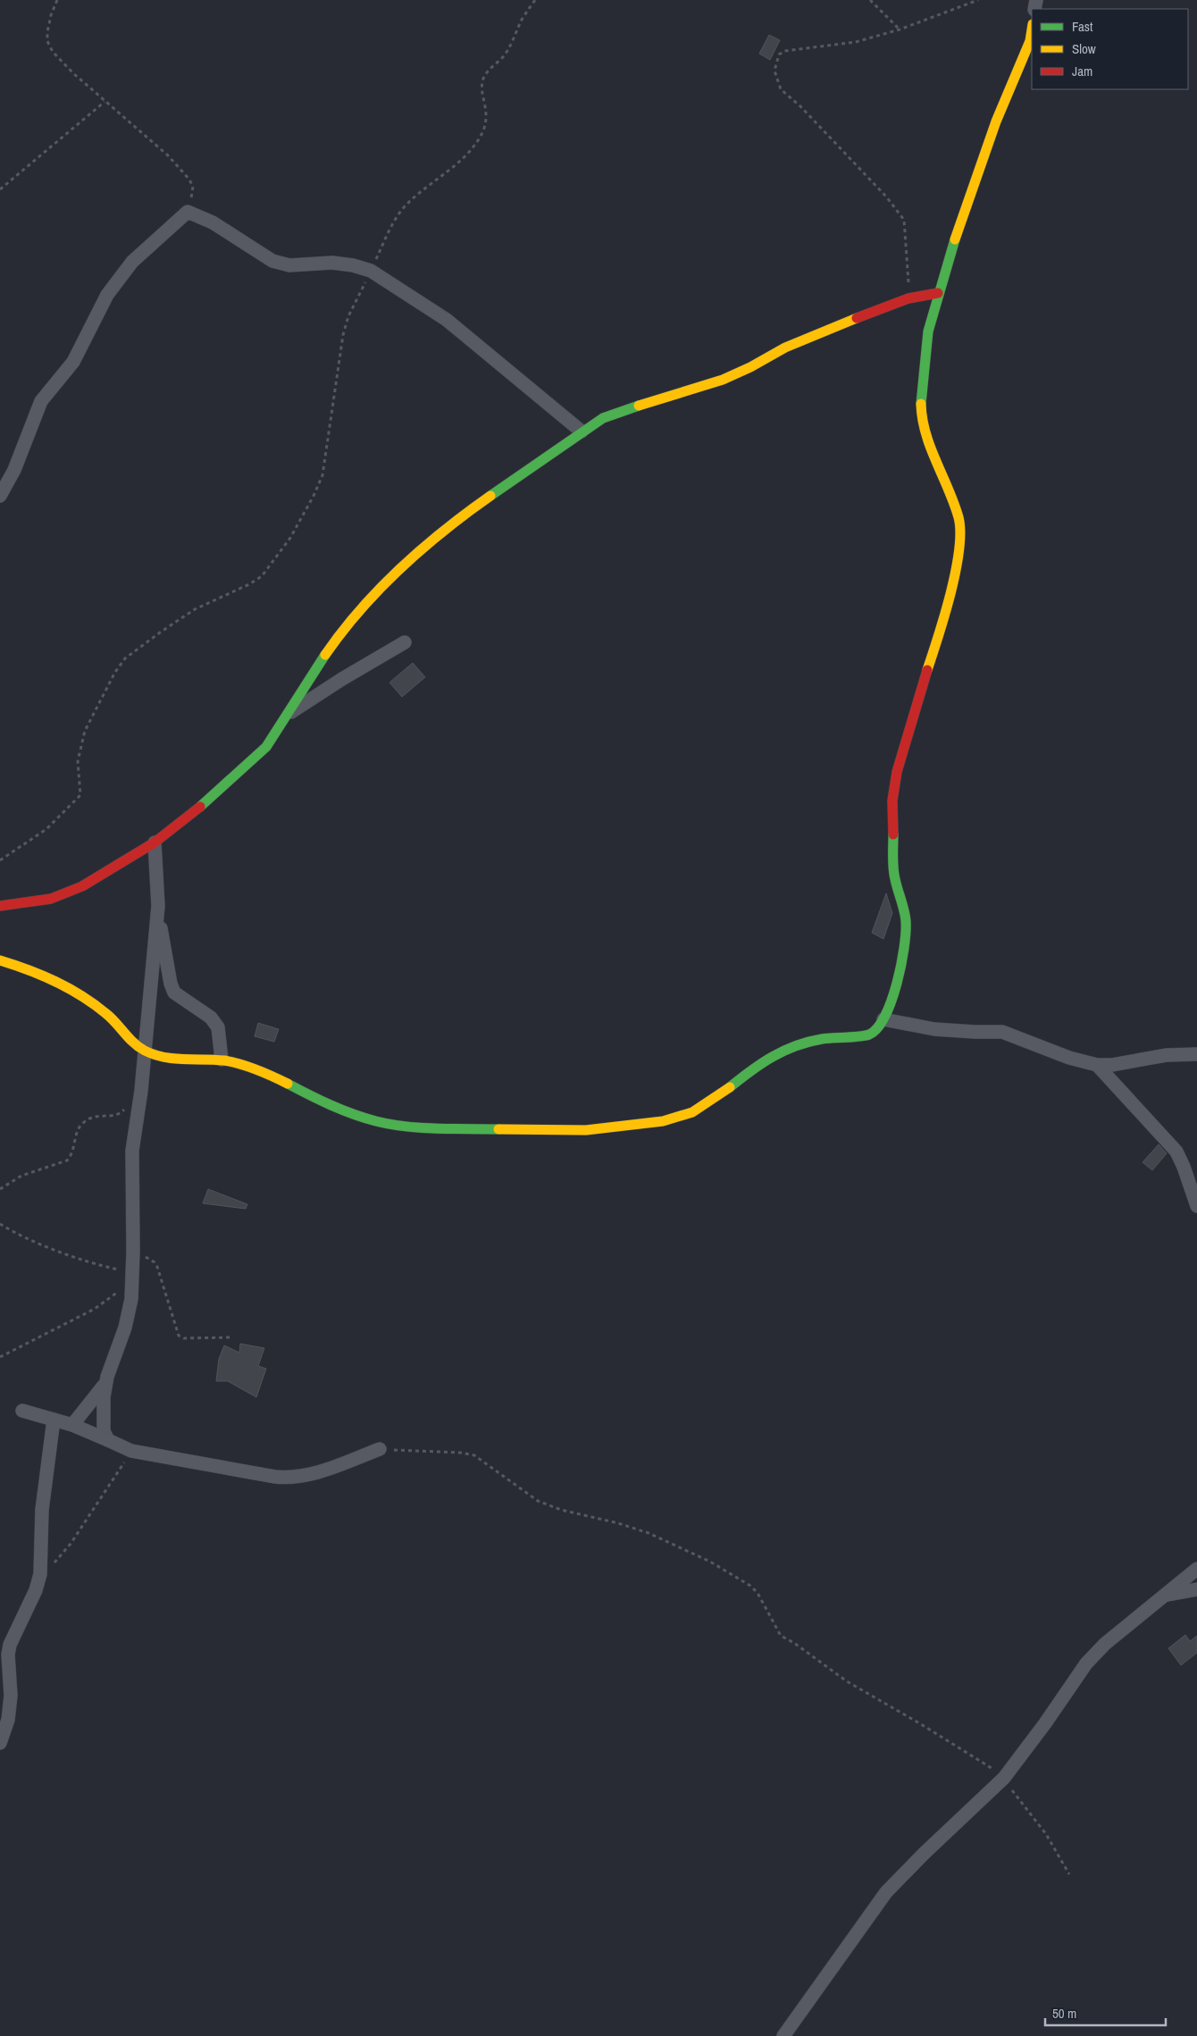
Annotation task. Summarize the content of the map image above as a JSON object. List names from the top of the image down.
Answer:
{
  "legend": ["Fast", "Slow", "Jam"],
  "scale_bar": "50 m"
}
